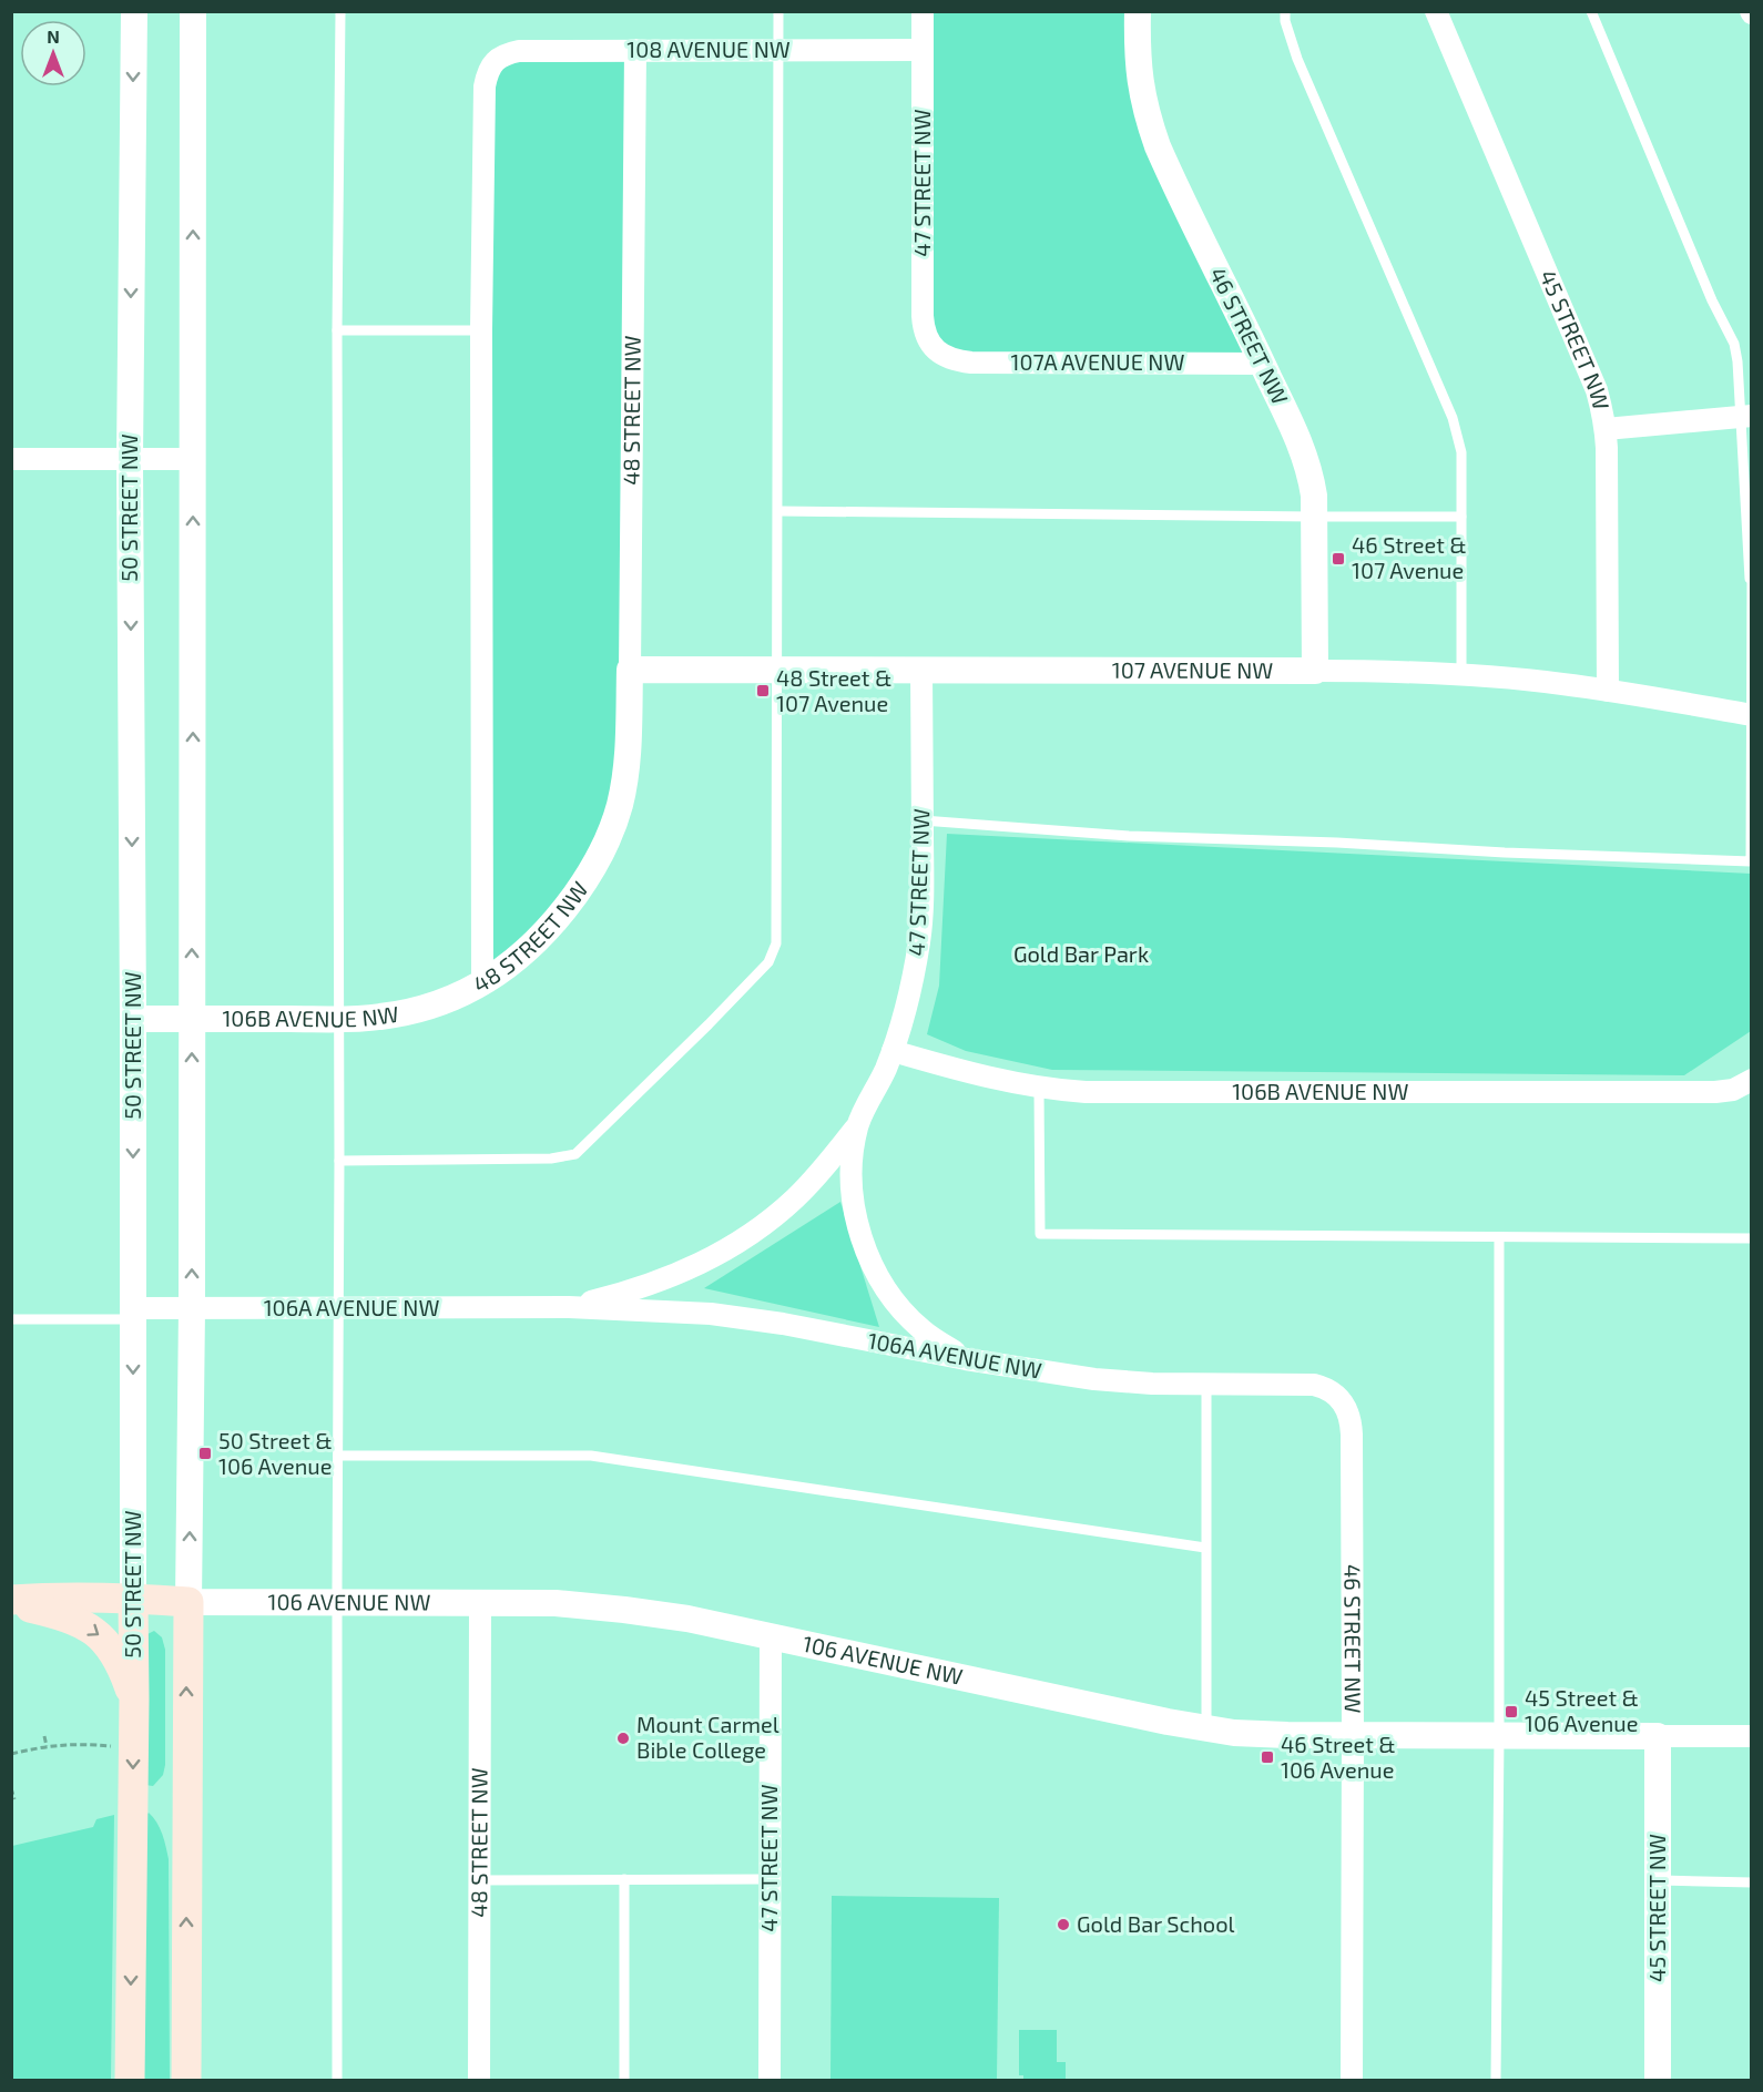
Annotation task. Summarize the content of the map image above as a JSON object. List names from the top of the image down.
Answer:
{
  "streets": {
    "main road": ["50 STREET NW", "106 AVENUE NW"],
    "street": [
      "108 AVENUE NW",
      "47 STREET NW",
      "46 STREET NW",
      "45 STREET NW",
      "107A AVENUE NW",
      "48 STREET NW",
      "107 AVENUE NW",
      "106B AVENUE NW",
      "106A AVENUE NW"
    ]
  },
  "crossings": [
    ["108 AVENUE NW", "47 STREET NW"],
    ["108 AVENUE NW", "48 STREET NW"],
    ["47 STREET NW", "107A AVENUE NW"],
    ["47 STREET NW", "107 AVENUE NW"],
    ["47 STREET NW", "106B AVENUE NW"],
    ["47 STREET NW", "106A AVENUE NW"],
    ["47 STREET NW", "106 AVENUE NW"],
    ["46 STREET NW", "107A AVENUE NW"],
    ["46 STREET NW", "107 AVENUE NW"],
    ["46 STREET NW", "106A AVENUE NW"],
    ["46 STREET NW", "106 AVENUE NW"],
    ["45 STREET NW", "107 AVENUE NW"],
    ["45 STREET NW", "106 AVENUE NW"],
    ["48 STREET NW", "107 AVENUE NW"],
    ["48 STREET NW", "106B AVENUE NW"],
    ["48 STREET NW", "106 AVENUE NW"],
    ["50 STREET NW", "106B AVENUE NW"],
    ["50 STREET NW", "106A AVENUE NW"],
    ["50 STREET NW", "106 AVENUE NW"]
  ],
  "parks": ["Gold Bar Park"],
  "places": {
    "transit": [
      "46 Street & 107 Avenue",
      "48 Street & 107 Avenue",
      "50 Street & 106 Avenue",
      "45 Street & 106 Avenue",
      "46 Street & 106 Avenue"
    ],
    "other": ["Mount Carmel Bible College", "Gold Bar School"]
  },
  "north": "top"
}
